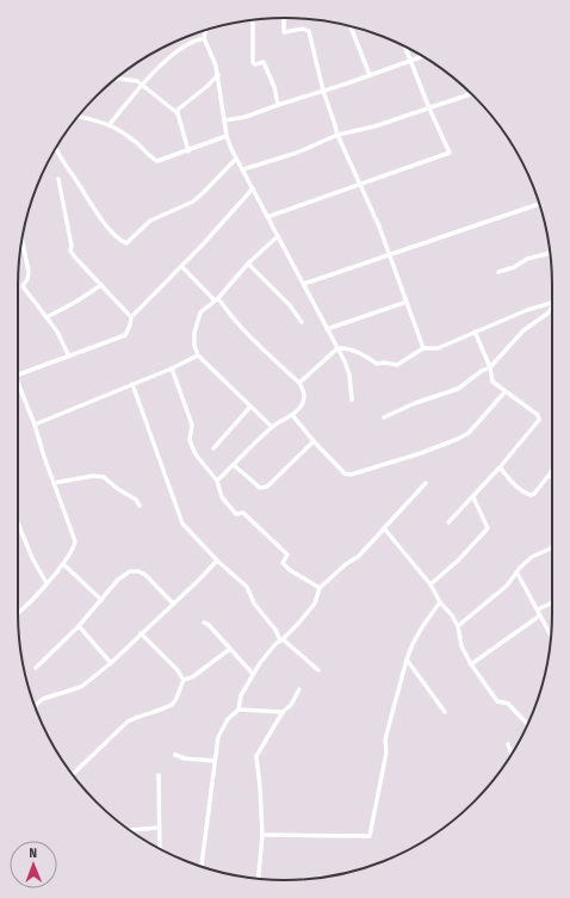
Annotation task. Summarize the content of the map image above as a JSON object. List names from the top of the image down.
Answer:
{
  "north": "top"
}
